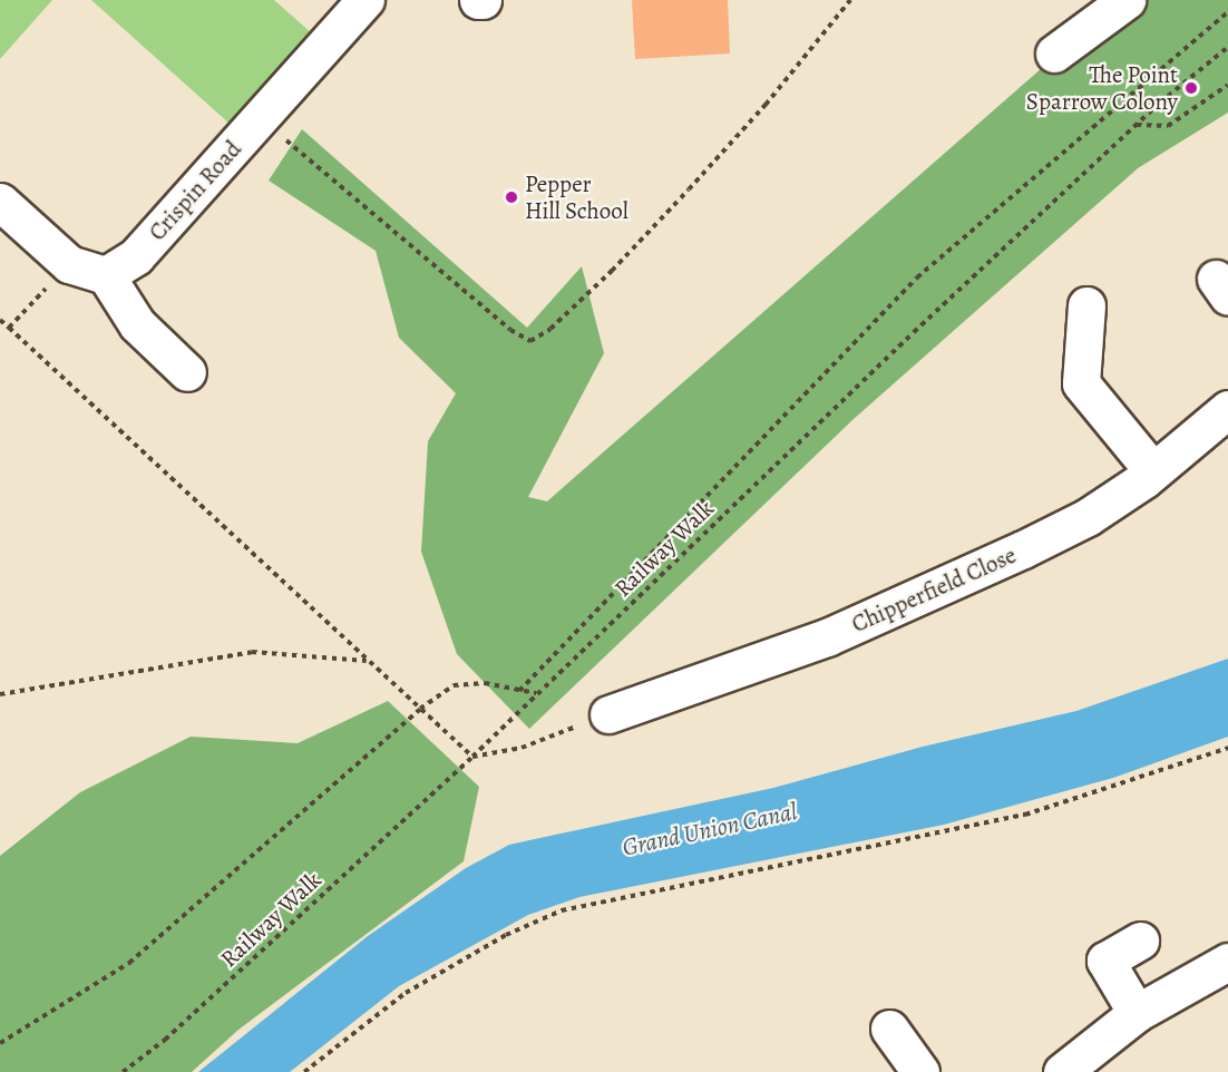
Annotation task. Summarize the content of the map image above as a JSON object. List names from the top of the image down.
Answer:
{
  "streets": {
    "street": ["Crispin Road", "Chipperfield Close"],
    "path": ["Railway Walk"]
  },
  "water": ["Grand Union Canal"],
  "places": ["The Point Sparrow Colony", "Pepper Hill School"]
}
